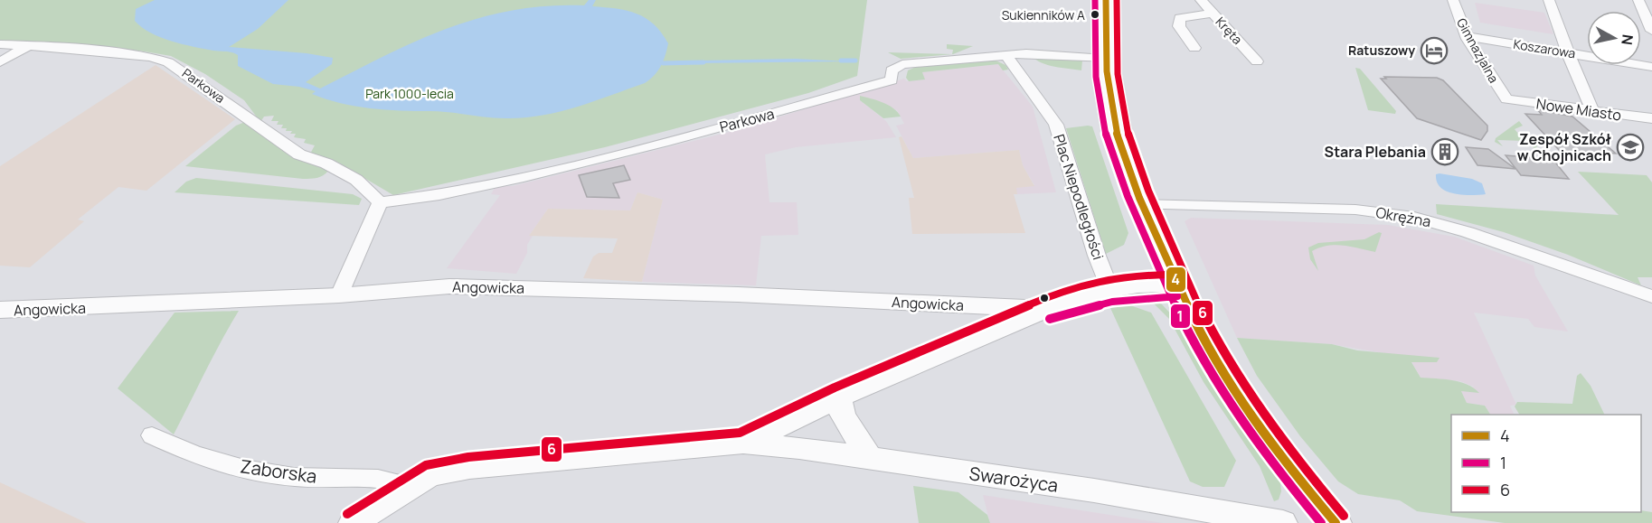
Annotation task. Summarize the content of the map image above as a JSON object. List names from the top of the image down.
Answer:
{
  "streets": {
    "street": [
      "Kręta",
      "Koszarowa",
      "Gimnazjalna",
      "Parkowa",
      "Nowe Miasto",
      "Plac Niepodległości",
      "Okrężna",
      "Angowicka",
      "Zaborska",
      "Swarożyca"
    ]
  },
  "crossings": [
    ["Koszarowa", "Gimnazjalna"],
    ["Gimnazjalna", "Nowe Miasto"],
    ["Parkowa", "Plac Niepodległości"]
  ],
  "parks": ["Park 1000-lecia"],
  "places": {
    "other": ["Sukienników A"],
    "hotel": ["Ratuszowy"],
    "school or university": ["Zespół Szkół w Chojnicach"],
    "building": ["Stara Plebania"]
  },
  "lines": ["transit line 4", "transit line 1", "transit line 6"],
  "legend": ["4", "1", "6"],
  "north": "right"
}
